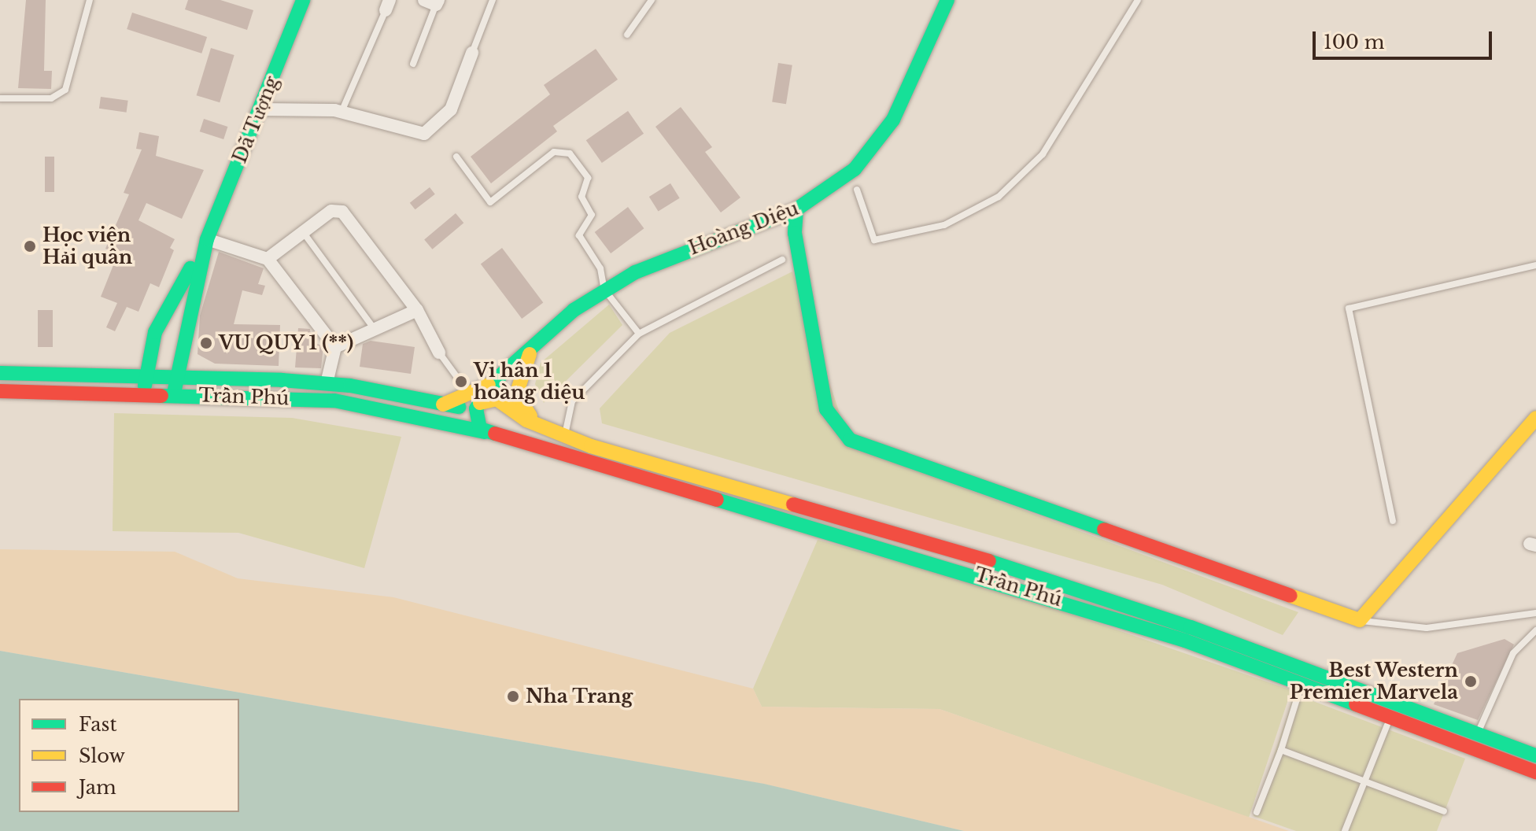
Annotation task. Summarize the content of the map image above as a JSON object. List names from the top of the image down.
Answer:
{
  "streets": {
    "main road": ["Dã Tượng", "Hoàng Diệu", "Trần Phú"]
  },
  "crossings": [
    ["Dã Tượng", "Trần Phú"],
    ["Hoàng Diệu", "Trần Phú"]
  ],
  "places": [
    "Học viện Hải quân",
    "VU QUY 1 (**)",
    "Vi hân 1 hoàng diệu",
    "Best Western Premier Marvela",
    "Nha Trang"
  ],
  "legend": ["Fast", "Slow", "Jam"],
  "scale_bar": "100 m"
}
